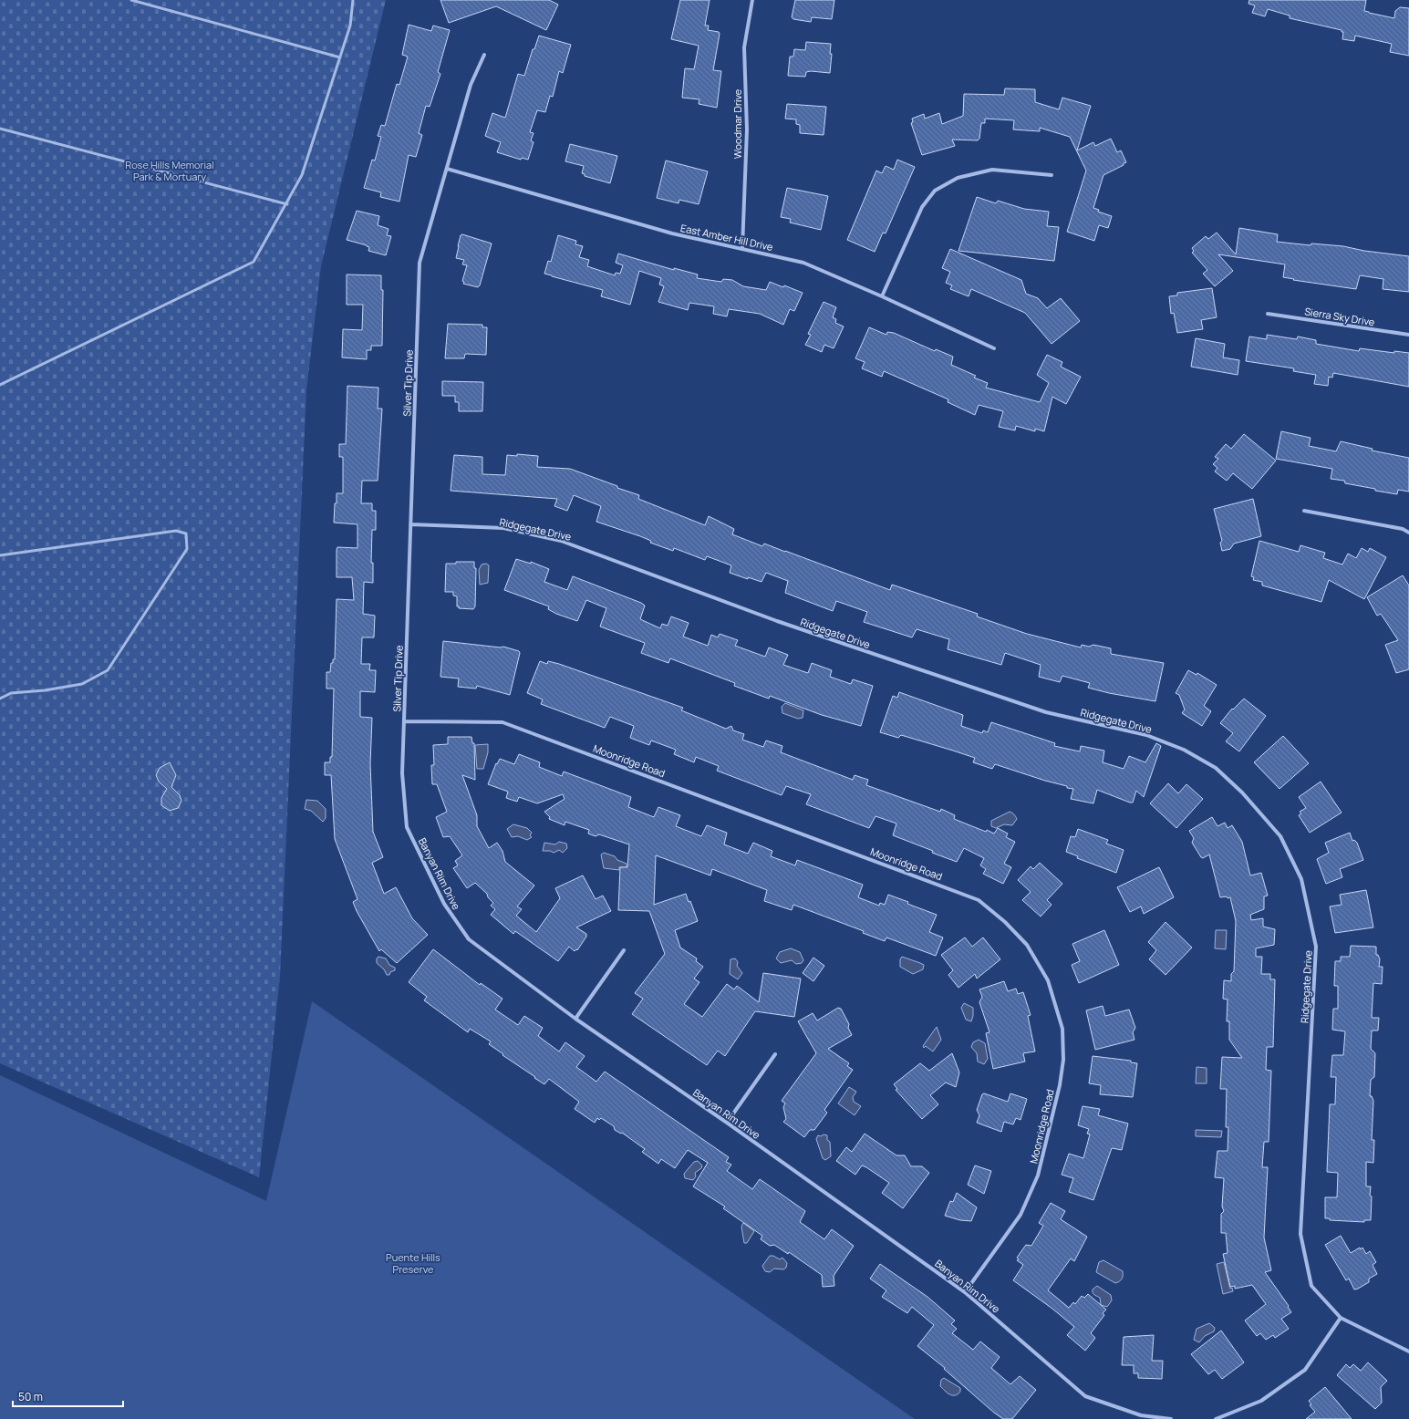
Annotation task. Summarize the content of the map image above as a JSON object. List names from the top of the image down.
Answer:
{
  "streets": {
    "street": [
      "Woodmar Drive",
      "East Amber Hill Drive",
      "Sierra Sky Drive",
      "Silver Tip Drive",
      "Ridgegate Drive",
      "Moonridge Road",
      "Banyan Rim Drive"
    ]
  },
  "crossings": [
    ["Woodmar Drive", "East Amber Hill Drive"],
    ["East Amber Hill Drive", "Silver Tip Drive"],
    ["Silver Tip Drive", "Ridgegate Drive"],
    ["Silver Tip Drive", "Moonridge Road"],
    ["Silver Tip Drive", "Banyan Rim Drive"],
    ["Moonridge Road", "Banyan Rim Drive"]
  ],
  "parks": ["Rose Hills Memorial Park & Mortuary", "Puente Hills Preserve"],
  "scale_bar": "50 m"
}
